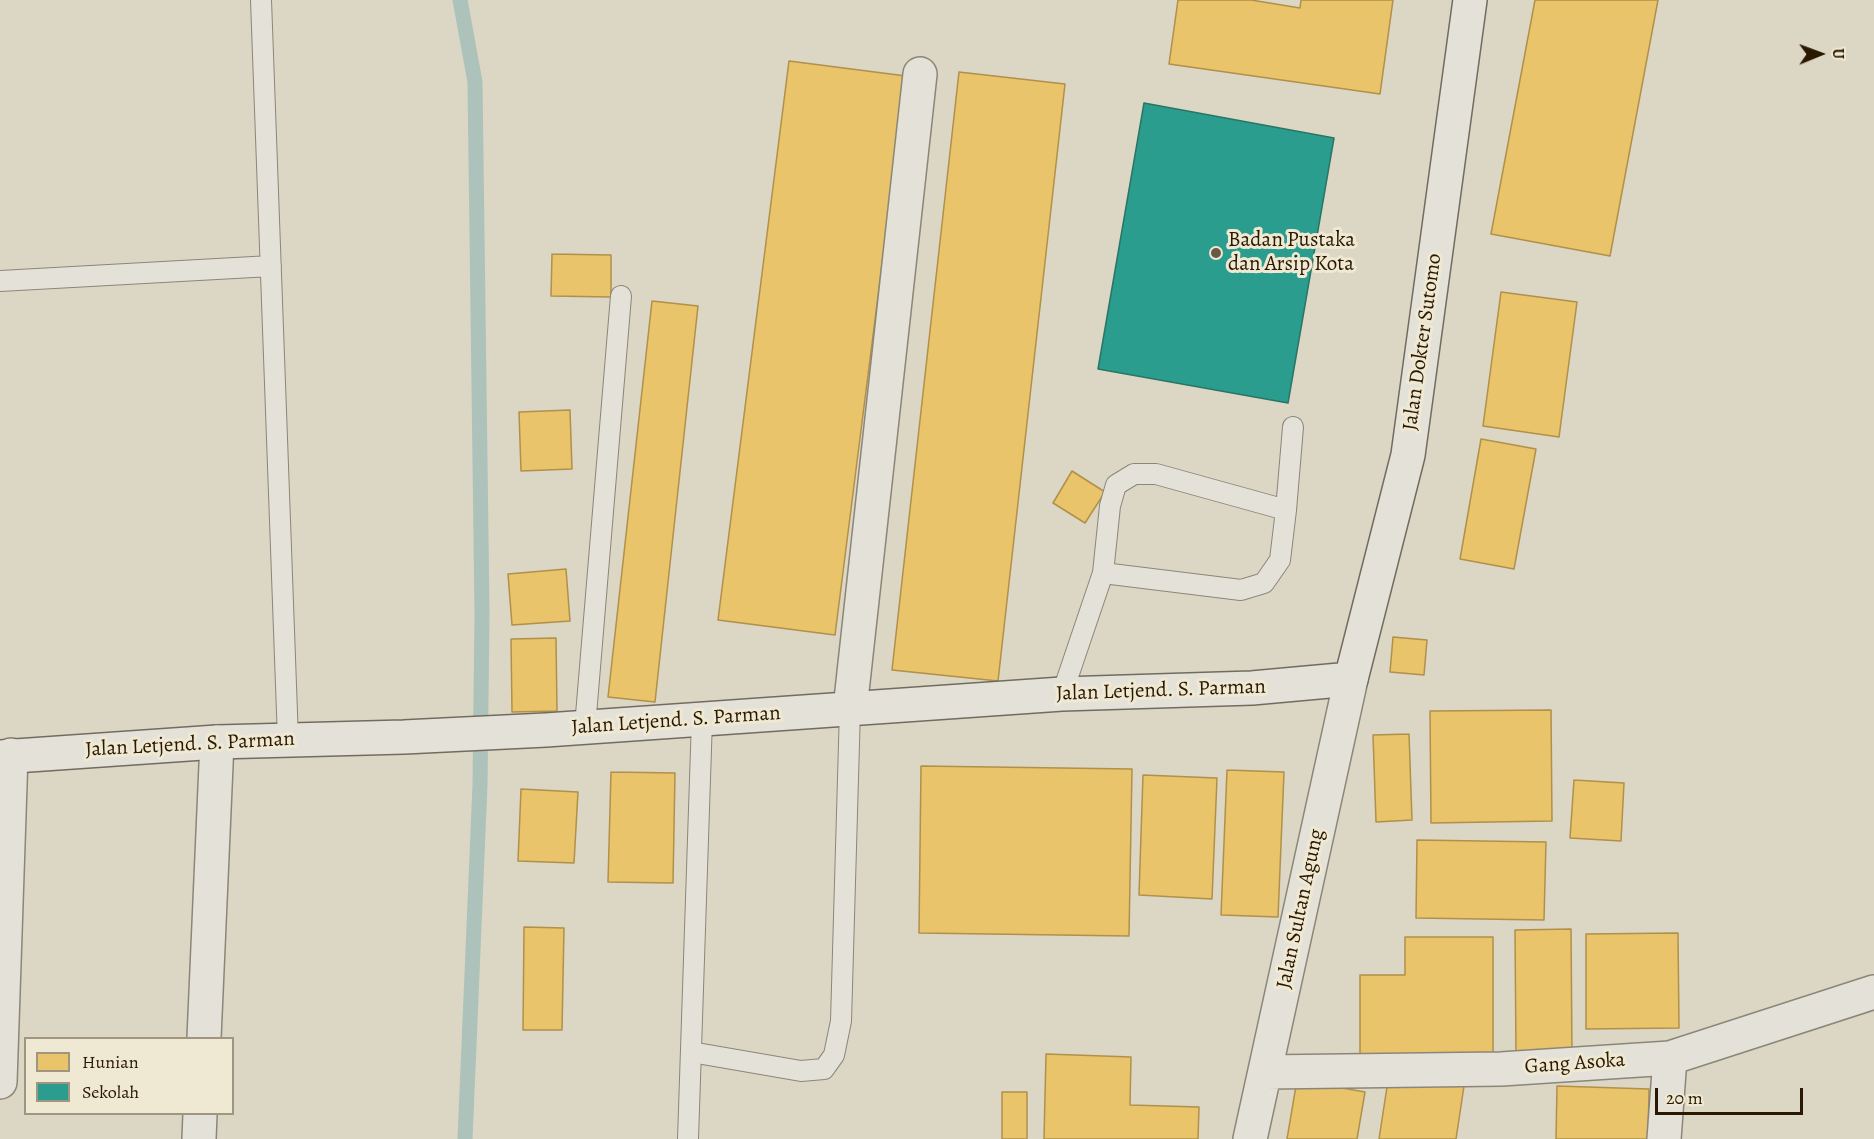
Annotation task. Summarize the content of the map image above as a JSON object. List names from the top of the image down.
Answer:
{
  "streets": {
    "street": [
      "Jalan Dokter Sutomo",
      "Jalan Letjend. S. Parman",
      "Jalan Sultan Agung",
      "Gang Asoka"
    ]
  },
  "crossings": [
    ["Jalan Dokter Sutomo", "Jalan Letjend. S. Parman"],
    ["Jalan Dokter Sutomo", "Jalan Sultan Agung"],
    ["Jalan Letjend. S. Parman", "Jalan Sultan Agung"],
    ["Jalan Sultan Agung", "Gang Asoka"]
  ],
  "places": ["Badan Pustaka dan Arsip Kota"],
  "legend": ["Hunian", "Sekolah"],
  "scale_bar": "20 m",
  "north": "right"
}
